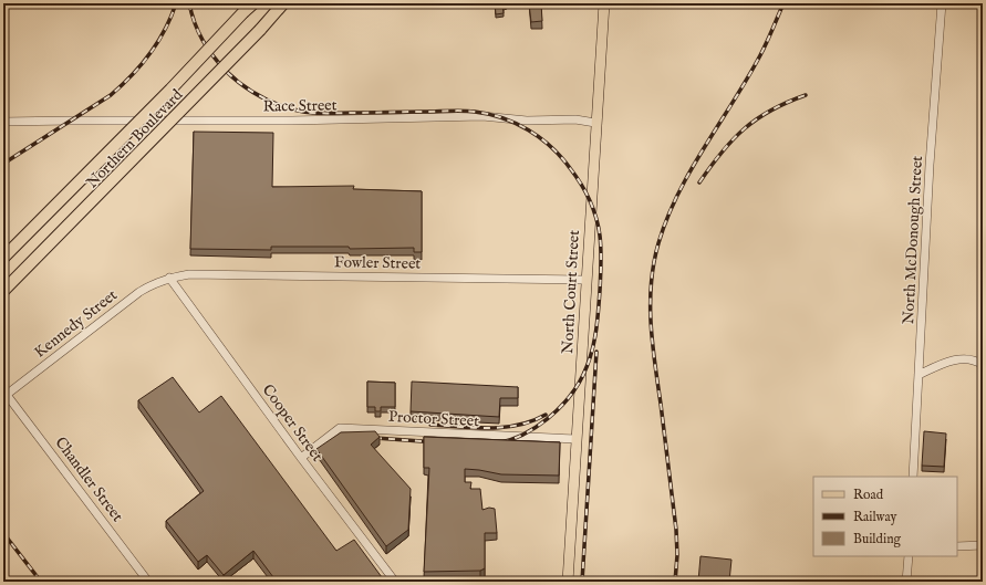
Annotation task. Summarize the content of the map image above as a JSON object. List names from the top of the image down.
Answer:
{
  "streets": {
    "highway": ["Northern Boulevard"],
    "main road": ["North Court Street"],
    "street": [
      "Race Street",
      "North McDonough Street",
      "Fowler Street",
      "Kennedy Street",
      "Proctor Street",
      "Cooper Street",
      "Chandler Street"
    ]
  },
  "crossings": [
    ["Race Street", "North Court Street"],
    ["Fowler Street", "North Court Street"],
    ["Fowler Street", "Kennedy Street"],
    ["Fowler Street", "Cooper Street"],
    ["North Court Street", "Proctor Street"],
    ["Kennedy Street", "Cooper Street"],
    ["Kennedy Street", "Chandler Street"],
    ["Proctor Street", "Cooper Street"]
  ],
  "legend": ["Road", "Railway", "Building"]
}
